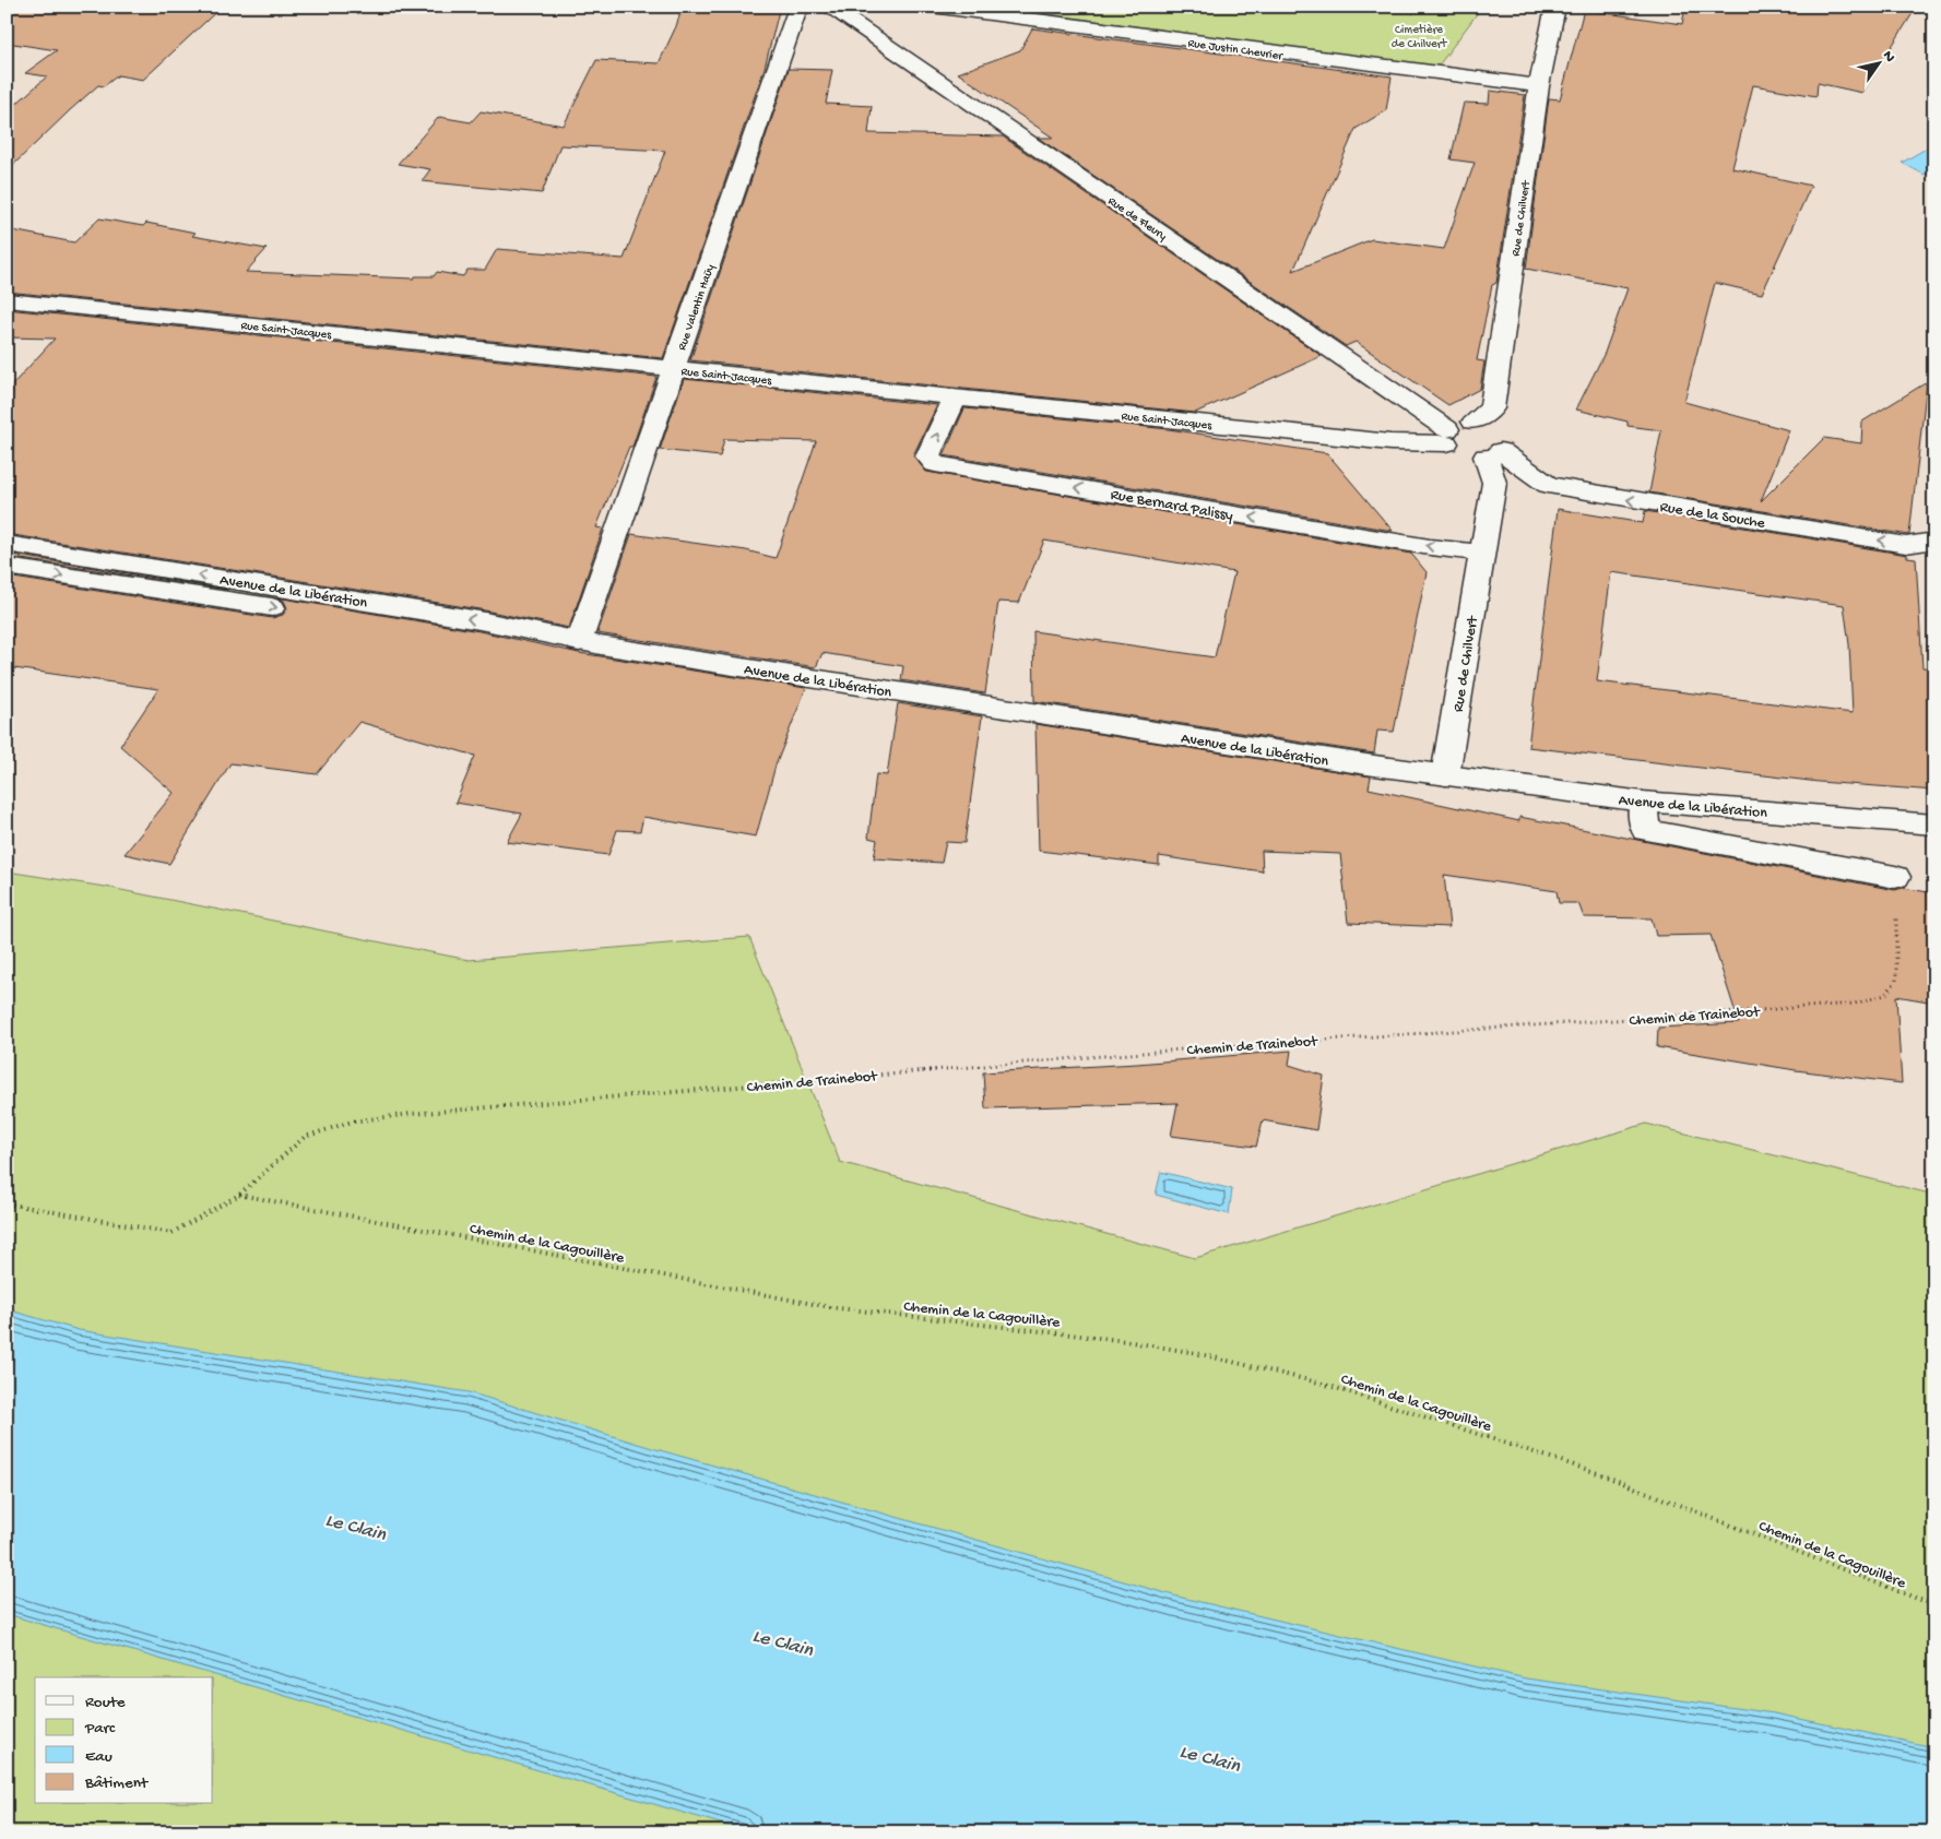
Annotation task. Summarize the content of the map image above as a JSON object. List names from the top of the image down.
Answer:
{
  "streets": {
    "street": [
      "Rue Justin Chevrier",
      "Rue de Fleury",
      "Rue de Chilvert",
      "Rue Valentin Haüy",
      "Rue Saint-Jacques",
      "Rue Bernard Palissy",
      "Rue de la Souche",
      "Avenue de la Libération"
    ],
    "path": ["Chemin de Trainebot", "Chemin de la Cagouillère"]
  },
  "crossings": [
    ["Rue Justin Chevrier", "Rue de Chilvert"],
    ["Rue de Fleury", "Rue de Chilvert"],
    ["Rue de Fleury", "Rue Saint-Jacques"],
    ["Rue de Chilvert", "Rue Saint-Jacques"],
    ["Rue de Chilvert", "Rue Bernard Palissy"],
    ["Rue de Chilvert", "Rue de la Souche"],
    ["Rue de Chilvert", "Avenue de la Libération"],
    ["Rue Valentin Haüy", "Rue Saint-Jacques"],
    ["Rue Valentin Haüy", "Avenue de la Libération"],
    ["Rue Saint-Jacques", "Rue Bernard Palissy"],
    ["Chemin de Trainebot", "Chemin de la Cagouillère"]
  ],
  "one_way": ["Rue Bernard Palissy", "Rue de la Souche"],
  "water": ["Le Clain"],
  "parks": ["Cimetière de Chilvert"],
  "legend": [
    "Route",
    "Parc",
    "Eau",
    "Bâtiment"
  ],
  "north": "top right"
}
